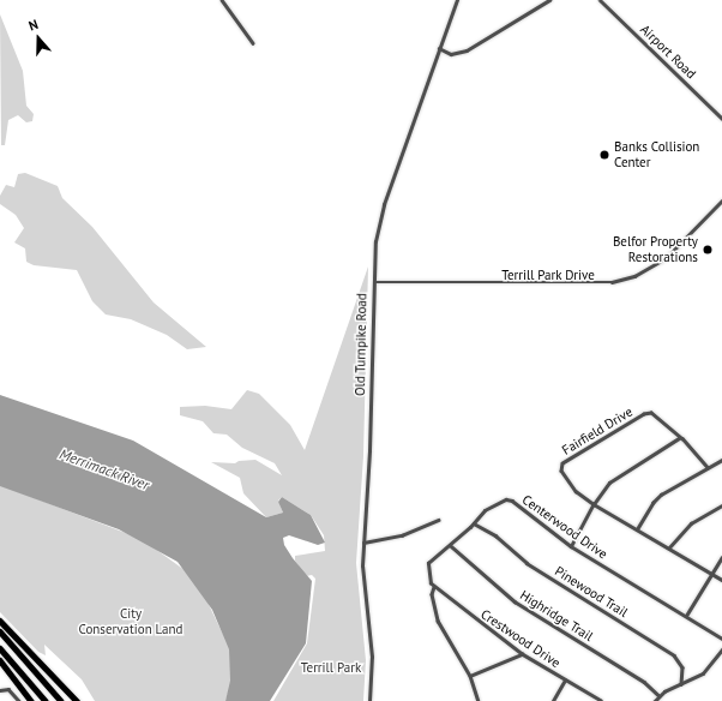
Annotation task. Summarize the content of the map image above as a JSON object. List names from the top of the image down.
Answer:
{
  "streets": {
    "street": [
      "Airport Road",
      "Terrill Park Drive",
      "Old Turnpike Road",
      "Fairfield Drive",
      "Centerwood Drive",
      "Pinewood Trail",
      "Highridge Trail",
      "Crestwood Drive"
    ]
  },
  "crossings": [
    ["Terrill Park Drive", "Old Turnpike Road"],
    ["Centerwood Drive", "Pinewood Trail"],
    ["Centerwood Drive", "Highridge Trail"],
    ["Centerwood Drive", "Crestwood Drive"]
  ],
  "water": ["Merrimack River"],
  "parks": ["City Conservation Land", "Terrill Park"],
  "places": ["Banks Collision Center", "Belfor Property Restorations"],
  "north": "top"
}
